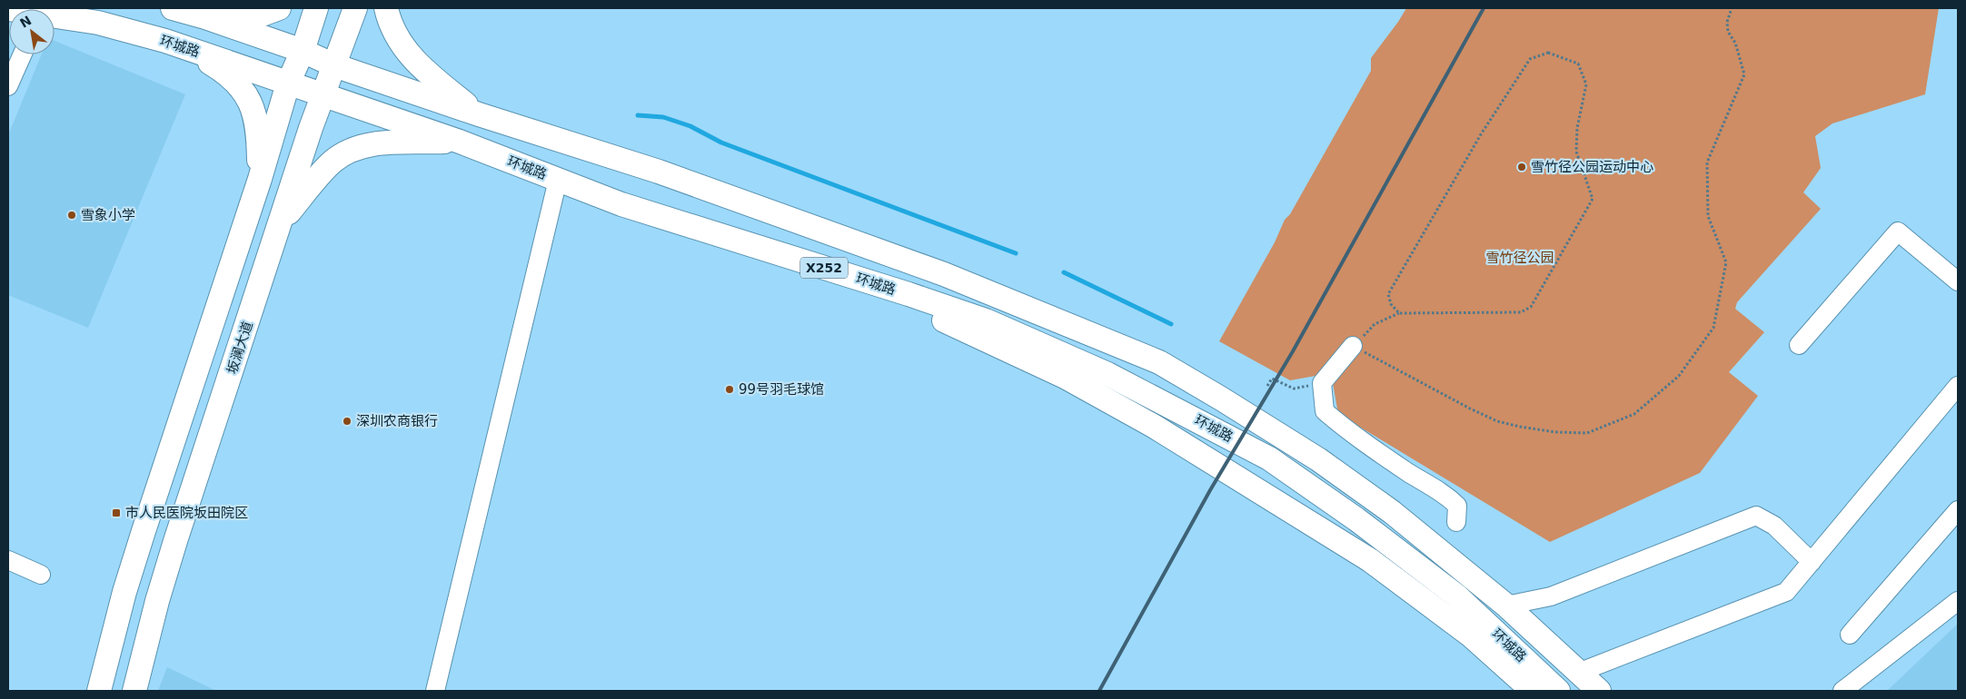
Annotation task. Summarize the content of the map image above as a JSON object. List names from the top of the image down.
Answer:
{
  "streets": {
    "main road": ["环城路", "X252", "坂澜大道"]
  },
  "crossings": [
    ["环城路", "坂澜大道"]
  ],
  "parks": ["雪竹径公园"],
  "places": {
    "other": [
      "雪竹径公园运动中心",
      "雪象小学",
      "99号羽毛球馆",
      "深圳农商银行"
    ],
    "transit": ["市人民医院坂田院区"]
  },
  "north": "top left"
}
